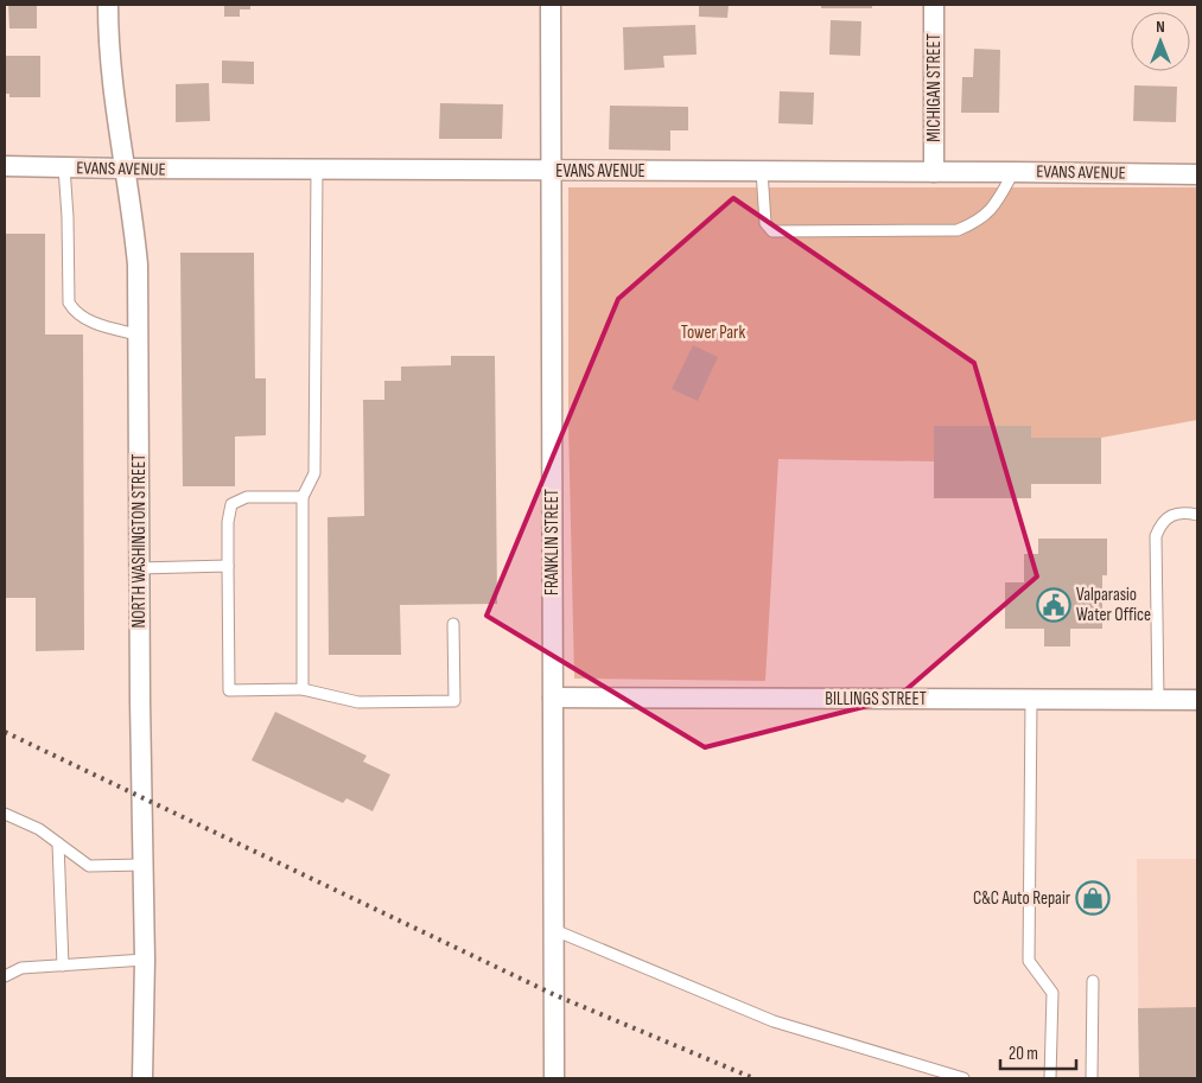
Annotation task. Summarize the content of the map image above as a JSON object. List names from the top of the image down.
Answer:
{
  "streets": {
    "street": [
      "MICHIGAN STREET",
      "EVANS AVENUE",
      "NORTH WASHINGTON STREET",
      "FRANKLIN STREET",
      "BILLINGS STREET"
    ]
  },
  "crossings": [
    ["MICHIGAN STREET", "EVANS AVENUE"],
    ["EVANS AVENUE", "NORTH WASHINGTON STREET"],
    ["EVANS AVENUE", "FRANKLIN STREET"],
    ["FRANKLIN STREET", "BILLINGS STREET"]
  ],
  "parks": ["Tower Park"],
  "places": {
    "public building": ["Valparasio Water Office"],
    "shop": ["C&C Auto Repair"]
  },
  "scale_bar": "20 m",
  "north": "top"
}
